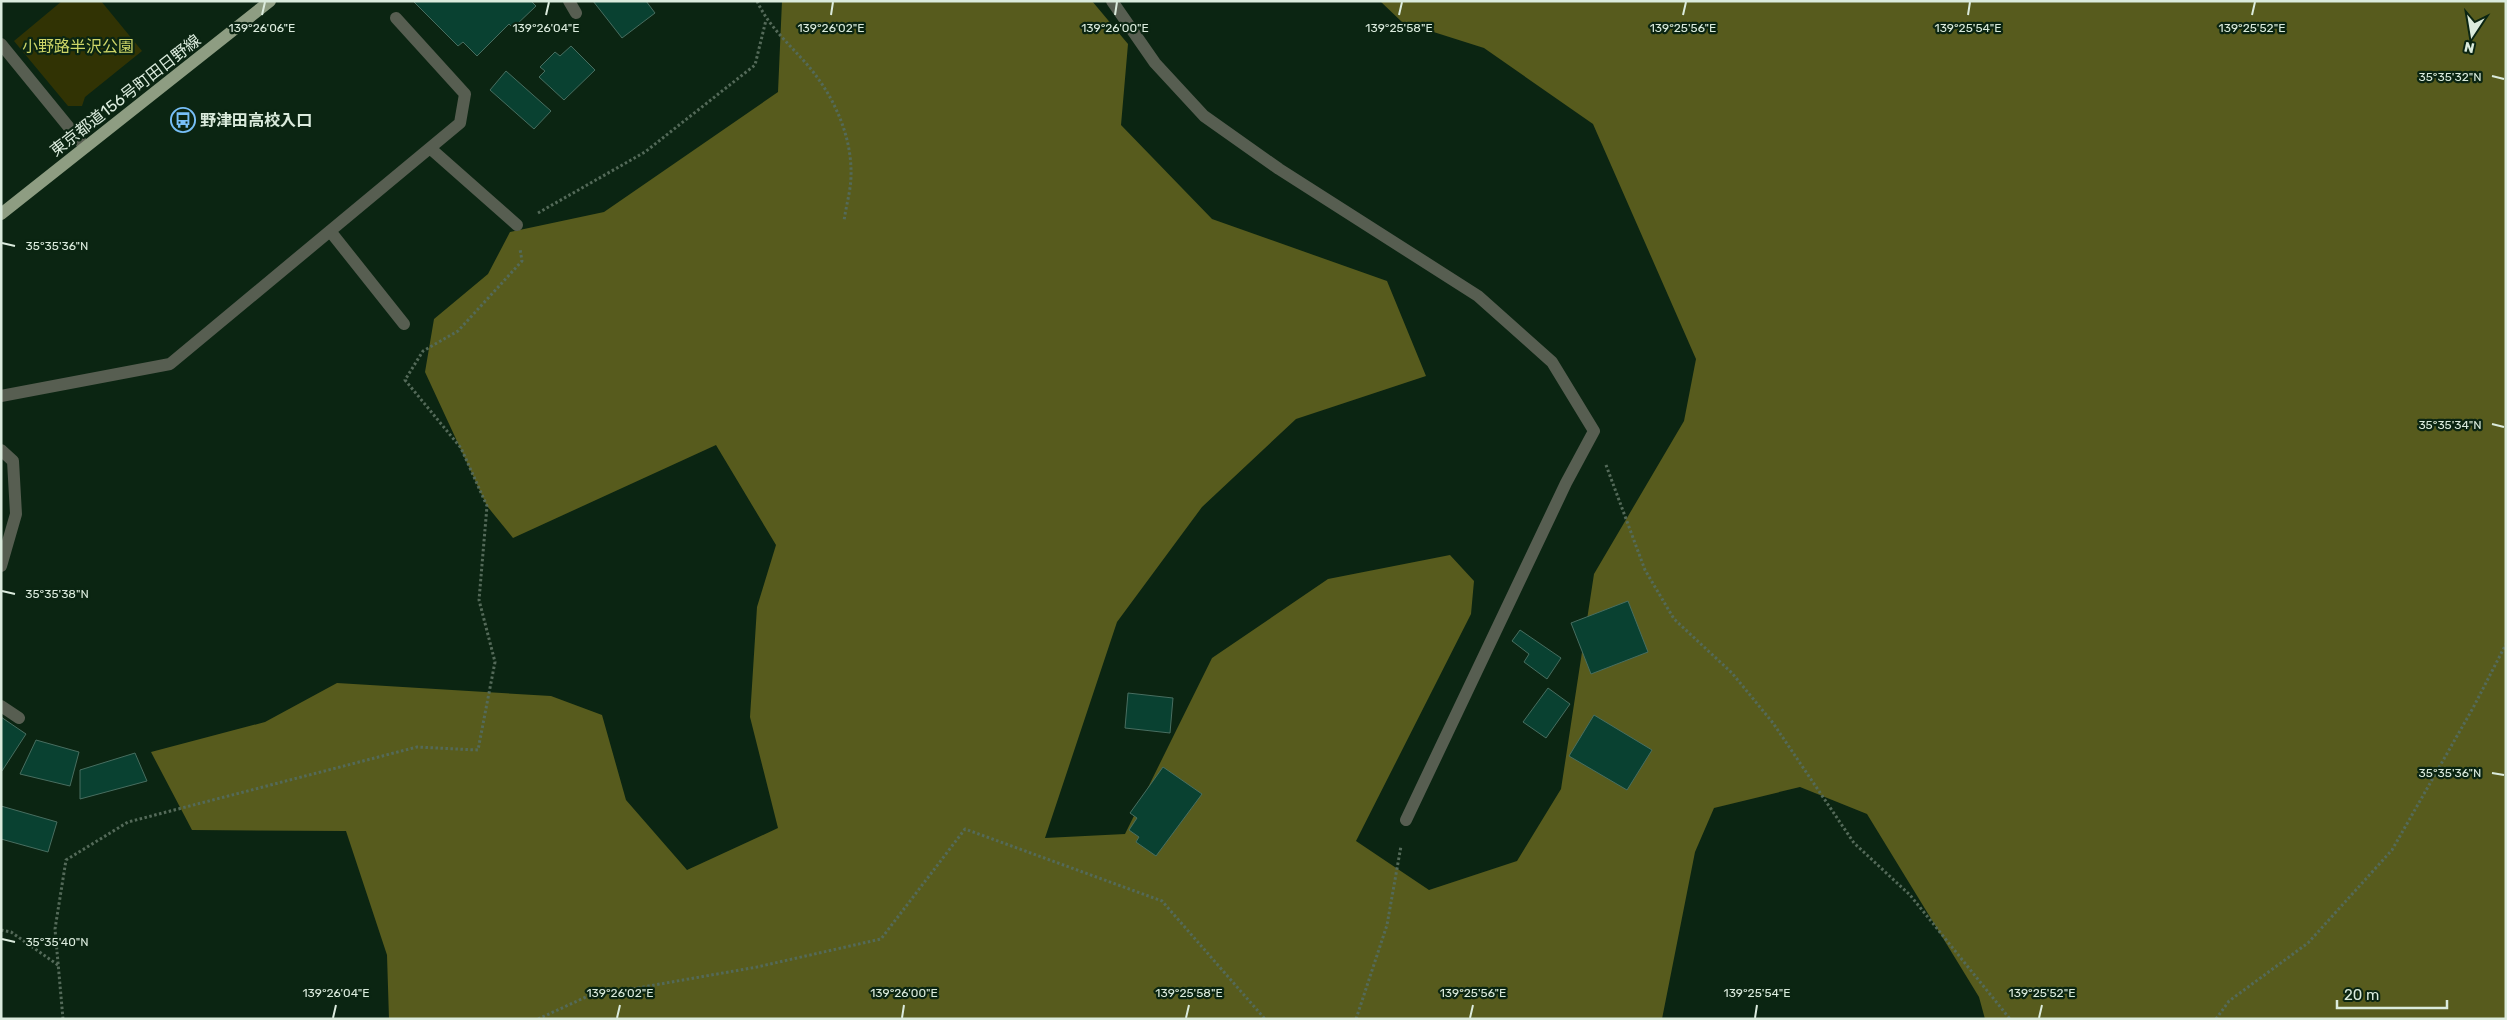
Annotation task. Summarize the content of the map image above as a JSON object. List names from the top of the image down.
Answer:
{
  "streets": {
    "main road": ["東京都道156号町田日野線"]
  },
  "parks": ["小野路半沢公園"],
  "places": {
    "bus stop": ["野津田高校入口"]
  },
  "scale_bar": "20 m",
  "north": "bottom",
  "coordinates": [
    "139°26'06\"E",
    "139°26'04\"E",
    "139°26'02\"E",
    "139°26'00\"E",
    "139°25'58\"E",
    "139°25'56\"E",
    "139°25'54\"E",
    "139°25'52\"E",
    "35°35'32\"N",
    "35°35'36\"N",
    "35°35'34\"N",
    "35°35'38\"N",
    "35°35'40\"N"
  ]
}
